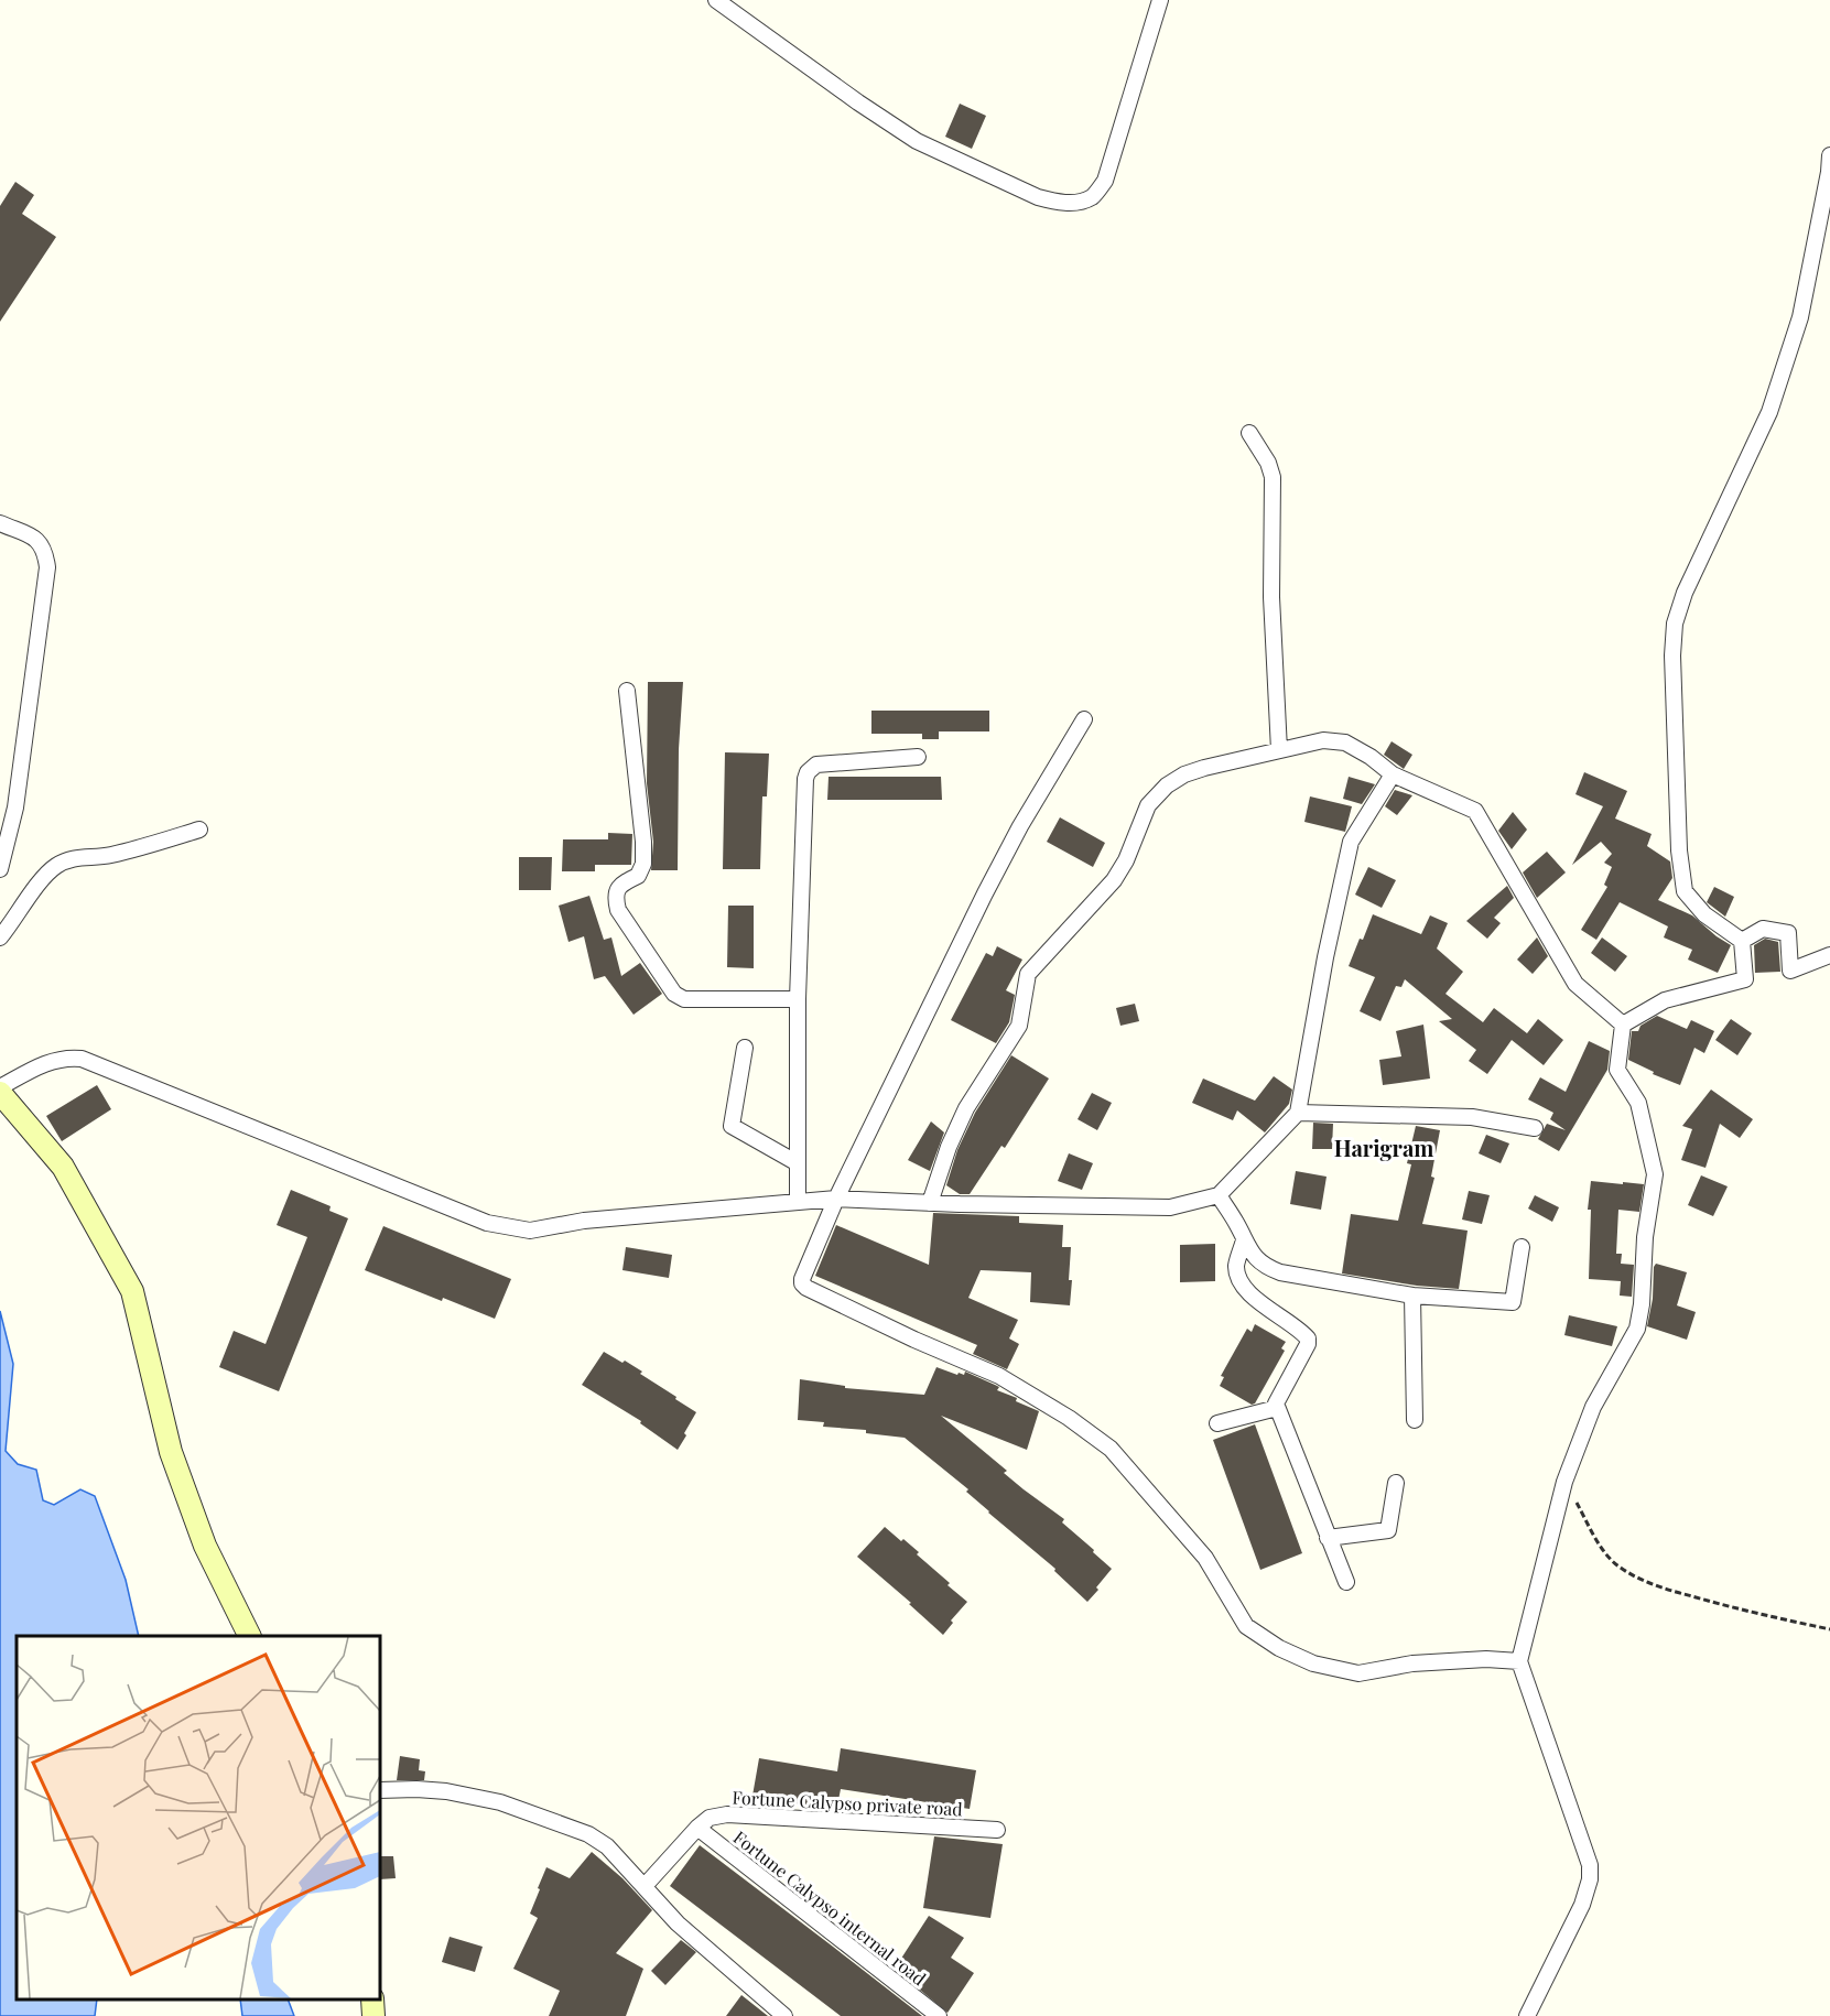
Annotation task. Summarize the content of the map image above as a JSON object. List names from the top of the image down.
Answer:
{
  "streets": {
    "street": ["Fortune Calypso private road", "Fortune Calypso internal road"]
  },
  "crossings": [
    ["Fortune Calypso private road", "Fortune Calypso internal road"]
  ],
  "districts": ["Harigram"]
}
